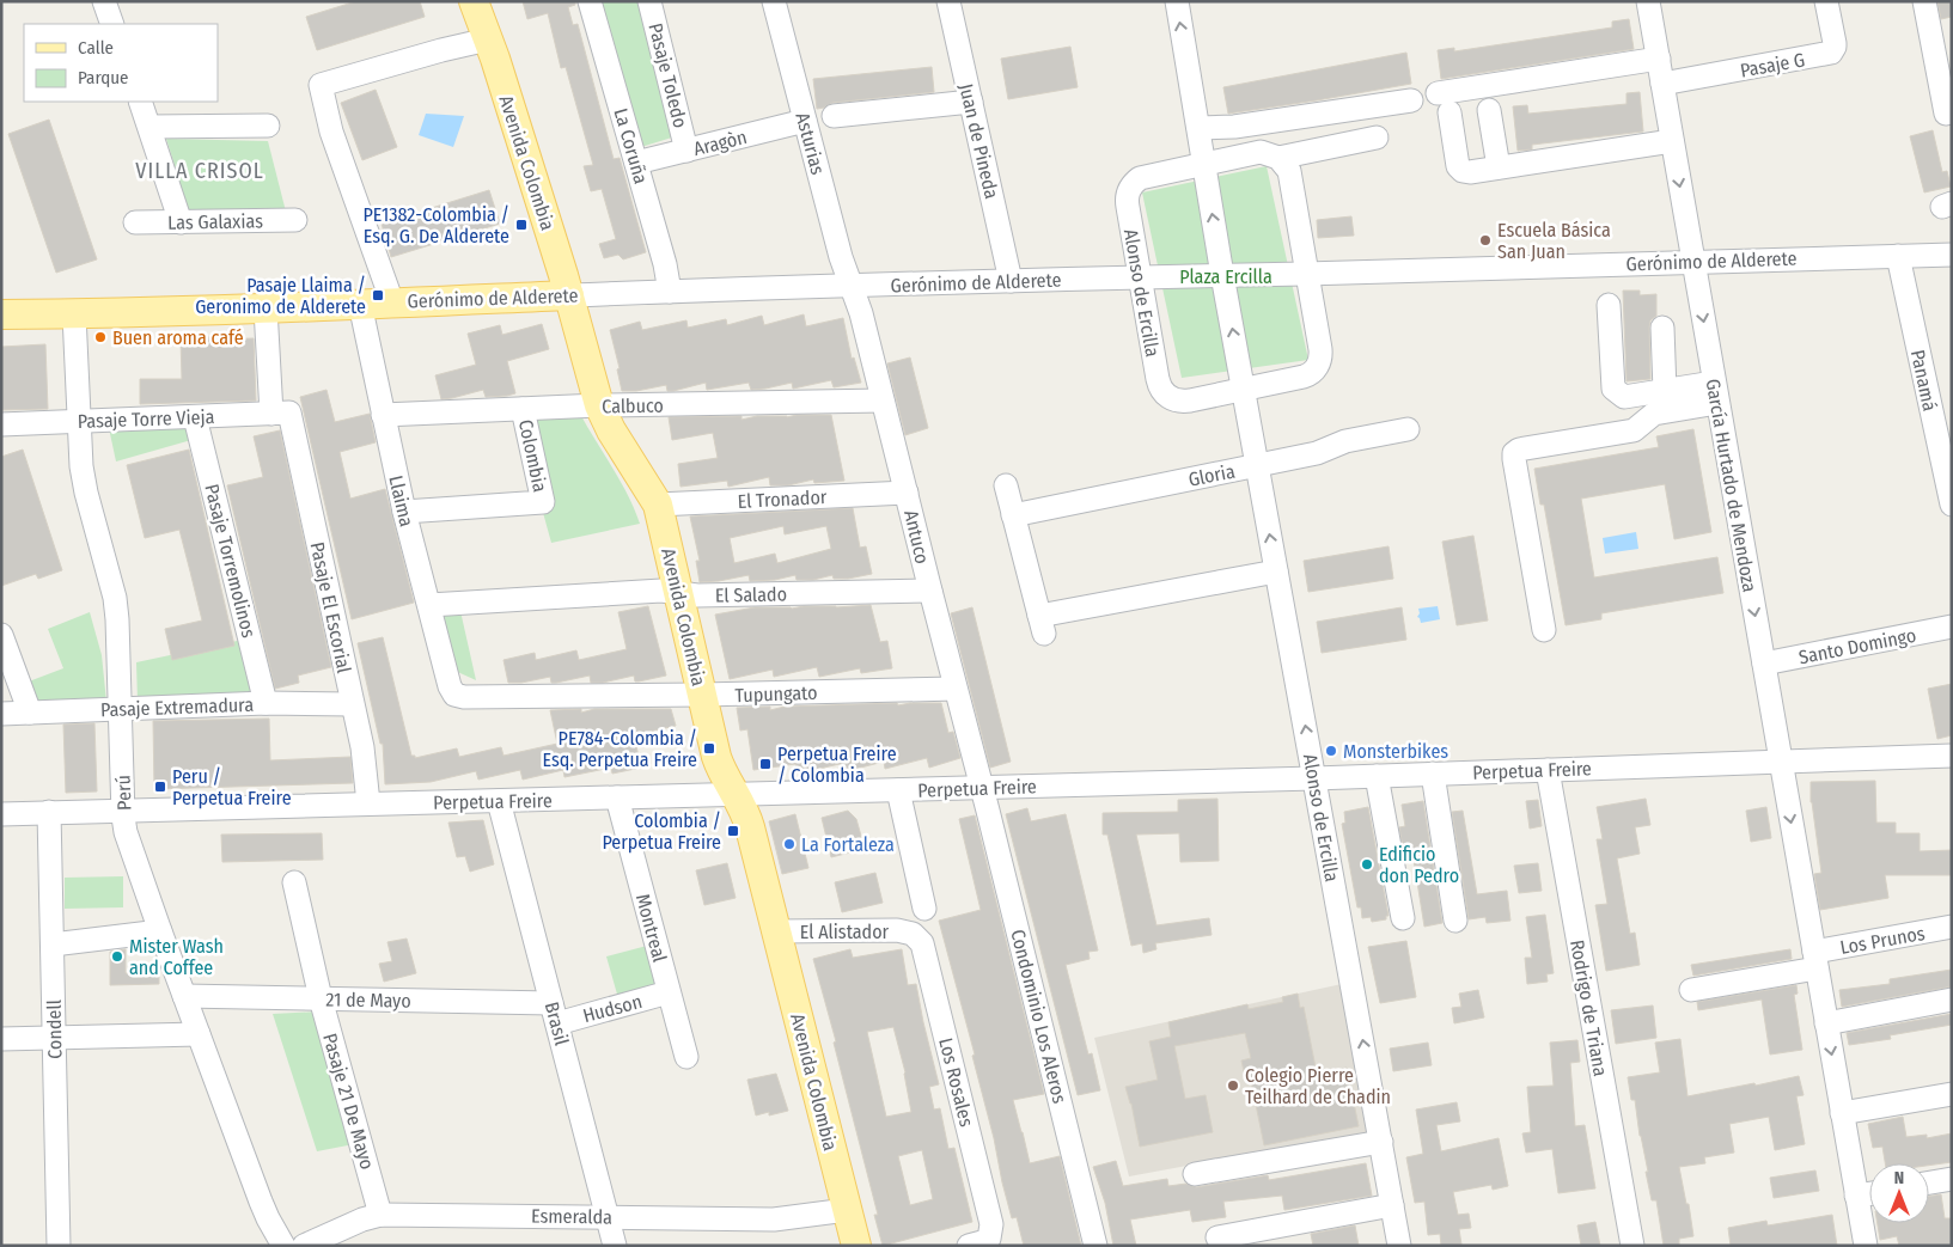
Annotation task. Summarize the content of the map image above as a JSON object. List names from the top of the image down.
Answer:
{
  "streets": {
    "main road": ["Avenida Colombia", "Gerónimo de Alderete"],
    "street": [
      "Pasaje G",
      "Pasaje Toledo",
      "Juan de Pineda",
      "Aragòn",
      "Asturias",
      "La Coruña",
      "Las Galaxias",
      "Alonso de Ercilla",
      "Panamá",
      "Calbuco",
      "Pasaje Torre Vieja",
      "Colombia",
      "Gloria",
      "García Hurtado de Mendoza",
      "El Tronador",
      "Llaima",
      "Antuco",
      "Pasaje Torremolinos",
      "El Salado",
      "Pasaje El Escorial",
      "Santo Domingo",
      "Tupungato",
      "Pasaje Extremadura",
      "Perpetua Freire",
      "Perú",
      "Montreal",
      "El Alistador",
      "Los Prunos",
      "21 de Mayo",
      "Hudson",
      "Rodrigo de Triana",
      "Condominio Los Aleros",
      "Brasil",
      "Condell",
      "Los Rosales",
      "Pasaje 21 De Mayo",
      "Esmeralda"
    ]
  },
  "crossings": [
    ["Pasaje G", "García Hurtado de Mendoza"],
    ["Pasaje Toledo", "Aragòn"],
    ["Juan de Pineda", "Gerónimo de Alderete"],
    ["Aragòn", "Asturias"],
    ["Aragòn", "La Coruña"],
    ["Asturias", "Gerónimo de Alderete"],
    ["Asturias", "Antuco"],
    ["La Coruña", "Gerónimo de Alderete"],
    ["Avenida Colombia", "Gerónimo de Alderete"],
    ["Avenida Colombia", "Calbuco"],
    ["Avenida Colombia", "El Tronador"],
    ["Avenida Colombia", "El Salado"],
    ["Avenida Colombia", "Tupungato"],
    ["Avenida Colombia", "Perpetua Freire"],
    ["Avenida Colombia", "El Alistador"],
    ["Avenida Colombia", "Esmeralda"],
    ["Gerónimo de Alderete", "Alonso de Ercilla"],
    ["Gerónimo de Alderete", "Panamá"],
    ["Gerónimo de Alderete", "García Hurtado de Mendoza"],
    ["Gerónimo de Alderete", "Llaima"],
    ["Gerónimo de Alderete", "Antuco"],
    ["Gerónimo de Alderete", "Pasaje El Escorial"],
    ["Gerónimo de Alderete", "Perú"],
    ["Alonso de Ercilla", "Gloria"],
    ["Alonso de Ercilla", "Perpetua Freire"],
    ["Calbuco", "Colombia"],
    ["Calbuco", "Llaima"],
    ["Calbuco", "Antuco"],
    ["Pasaje Torre Vieja", "Pasaje Torremolinos"],
    ["Pasaje Torre Vieja", "Pasaje El Escorial"],
    ["Pasaje Torre Vieja", "Perú"],
    ["Colombia", "Llaima"],
    ["García Hurtado de Mendoza", "Santo Domingo"],
    ["García Hurtado de Mendoza", "Perpetua Freire"],
    ["García Hurtado de Mendoza", "Los Prunos"],
    ["El Tronador", "Antuco"],
    ["Llaima", "El Salado"],
    ["Llaima", "Tupungato"],
    ["Antuco", "El Salado"],
    ["Antuco", "Tupungato"],
    ["Antuco", "Perpetua Freire"],
    ["Antuco", "Condominio Los Aleros"],
    ["Pasaje Torremolinos", "Pasaje Extremadura"],
    ["Pasaje El Escorial", "Pasaje Extremadura"],
    ["Pasaje El Escorial", "Perpetua Freire"],
    ["Pasaje Extremadura", "Perú"],
    ["Perpetua Freire", "Perú"],
    ["Perpetua Freire", "Montreal"],
    ["Perpetua Freire", "Rodrigo de Triana"],
    ["Perpetua Freire", "Condominio Los Aleros"],
    ["Perpetua Freire", "Brasil"],
    ["Perpetua Freire", "Condell"],
    ["Perú", "21 de Mayo"],
    ["Montreal", "Hudson"],
    ["El Alistador", "Los Rosales"],
    ["21 de Mayo", "Hudson"],
    ["21 de Mayo", "Brasil"],
    ["21 de Mayo", "Pasaje 21 De Mayo"],
    ["Hudson", "Brasil"],
    ["Brasil", "Esmeralda"],
    ["Pasaje 21 De Mayo", "Esmeralda"]
  ],
  "one_way": ["García Hurtado de Mendoza"],
  "districts": ["VILLA CRISOL"],
  "parks": ["Plaza Ercilla"],
  "places": {
    "transit": [
      "PE1382-Colombia / Esq. G. De Alderete",
      "Pasaje Llaima / Geronimo de Alderete",
      "PE784-Colombia / Esq. Perpetua Freire",
      "Perpetua Freire / Colombia",
      "Peru / Perpetua Freire",
      "Colombia / Perpetua Freire"
    ],
    "other": [
      "Escuela Básica San Juan",
      "Buen aroma café",
      "Monsterbikes",
      "La Fortaleza",
      "Edificio don Pedro",
      "Mister Wash and Coffee",
      "Colegio Pierre Teilhard de Chadin"
    ]
  },
  "legend": ["Calle", "Parque"],
  "north": "top"
}
